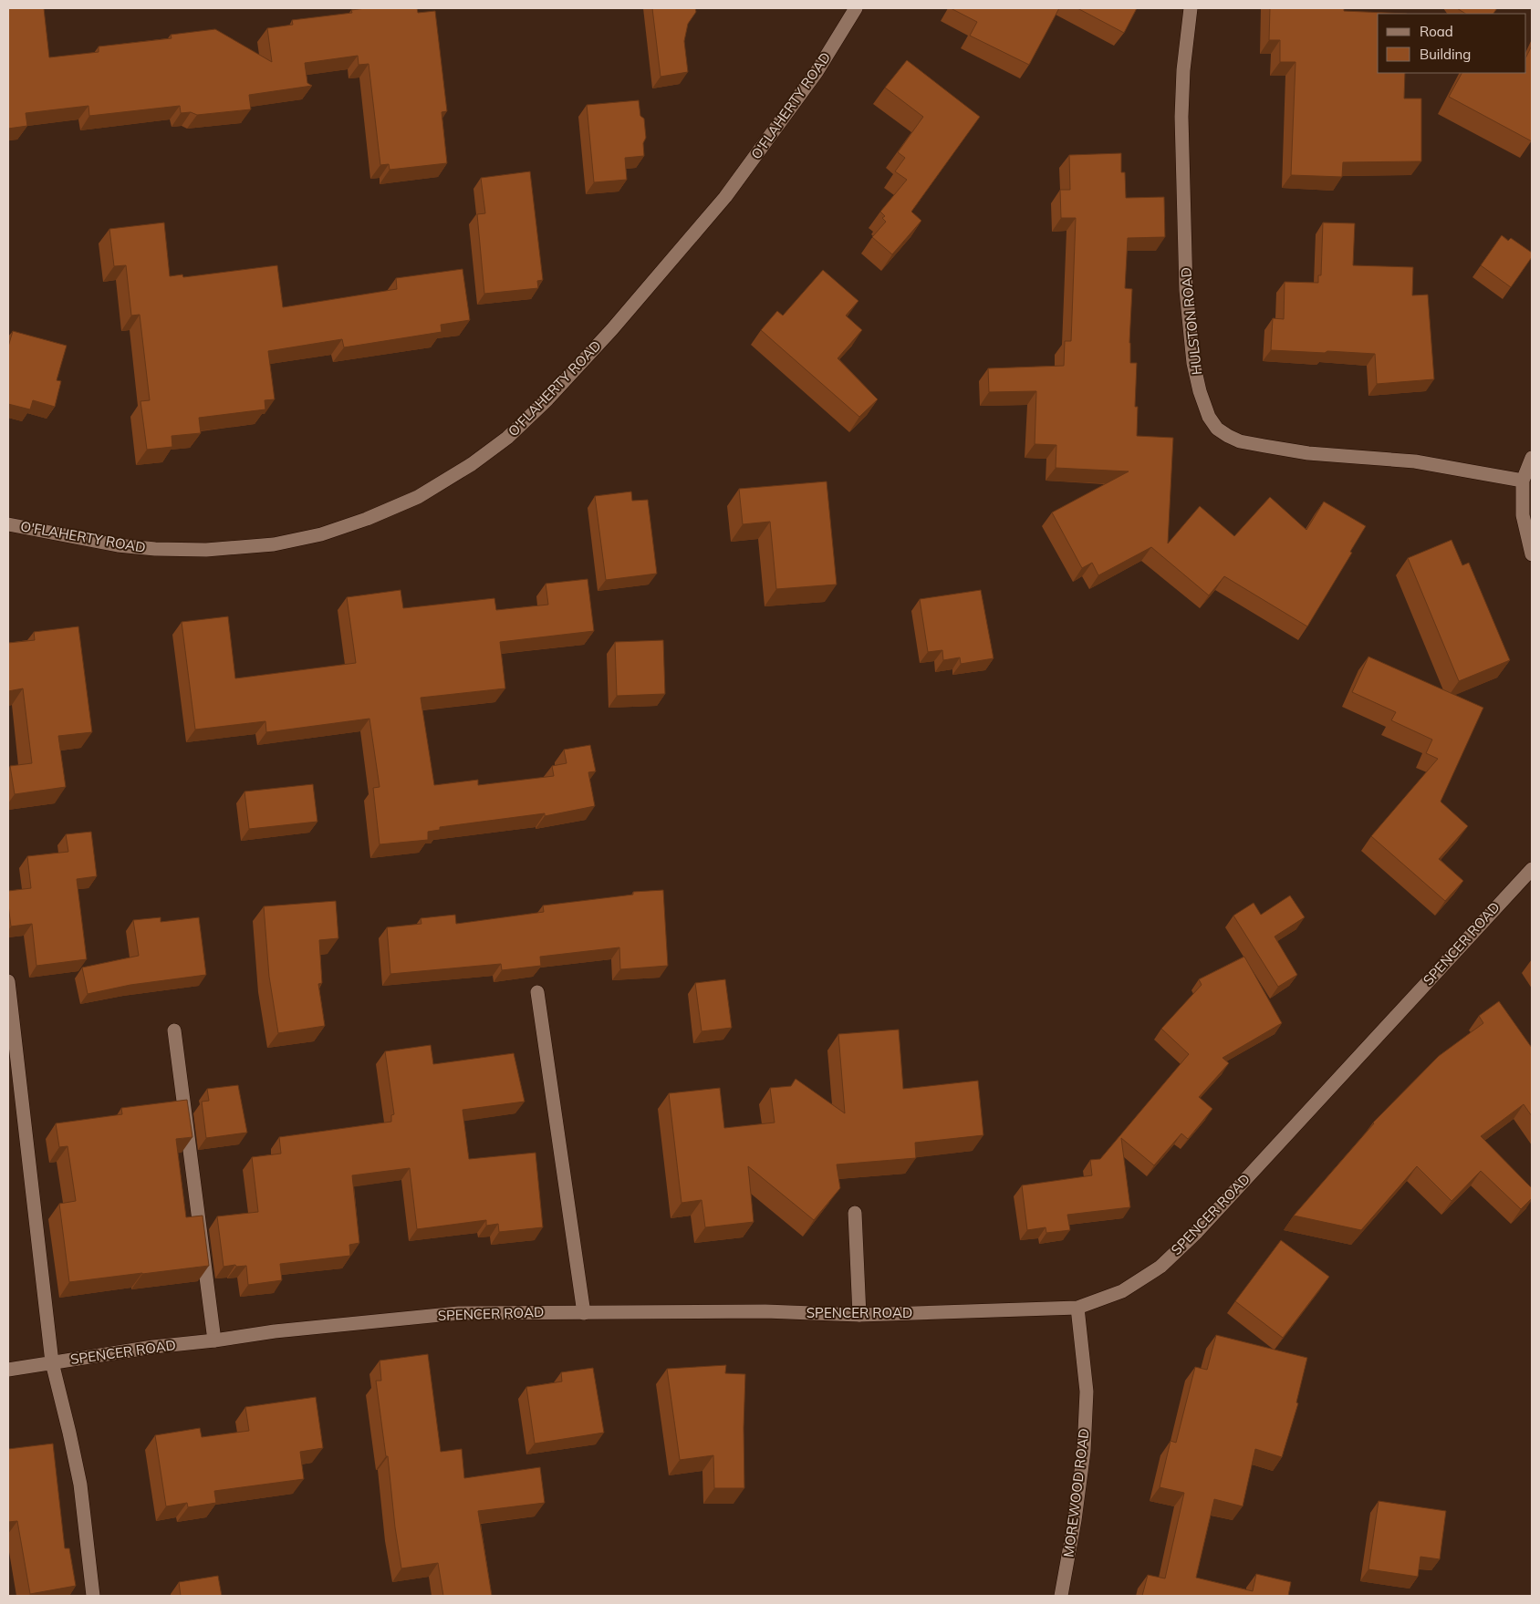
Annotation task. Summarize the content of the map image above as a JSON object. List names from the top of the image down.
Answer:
{
  "streets": {
    "street": [
      "O'FLAHERTY ROAD",
      "HULSTON ROAD",
      "SPENCER ROAD",
      "MOREWOOD ROAD"
    ]
  },
  "crossings": [
    ["SPENCER ROAD", "MOREWOOD ROAD"]
  ],
  "legend": ["Road", "Building"]
}
